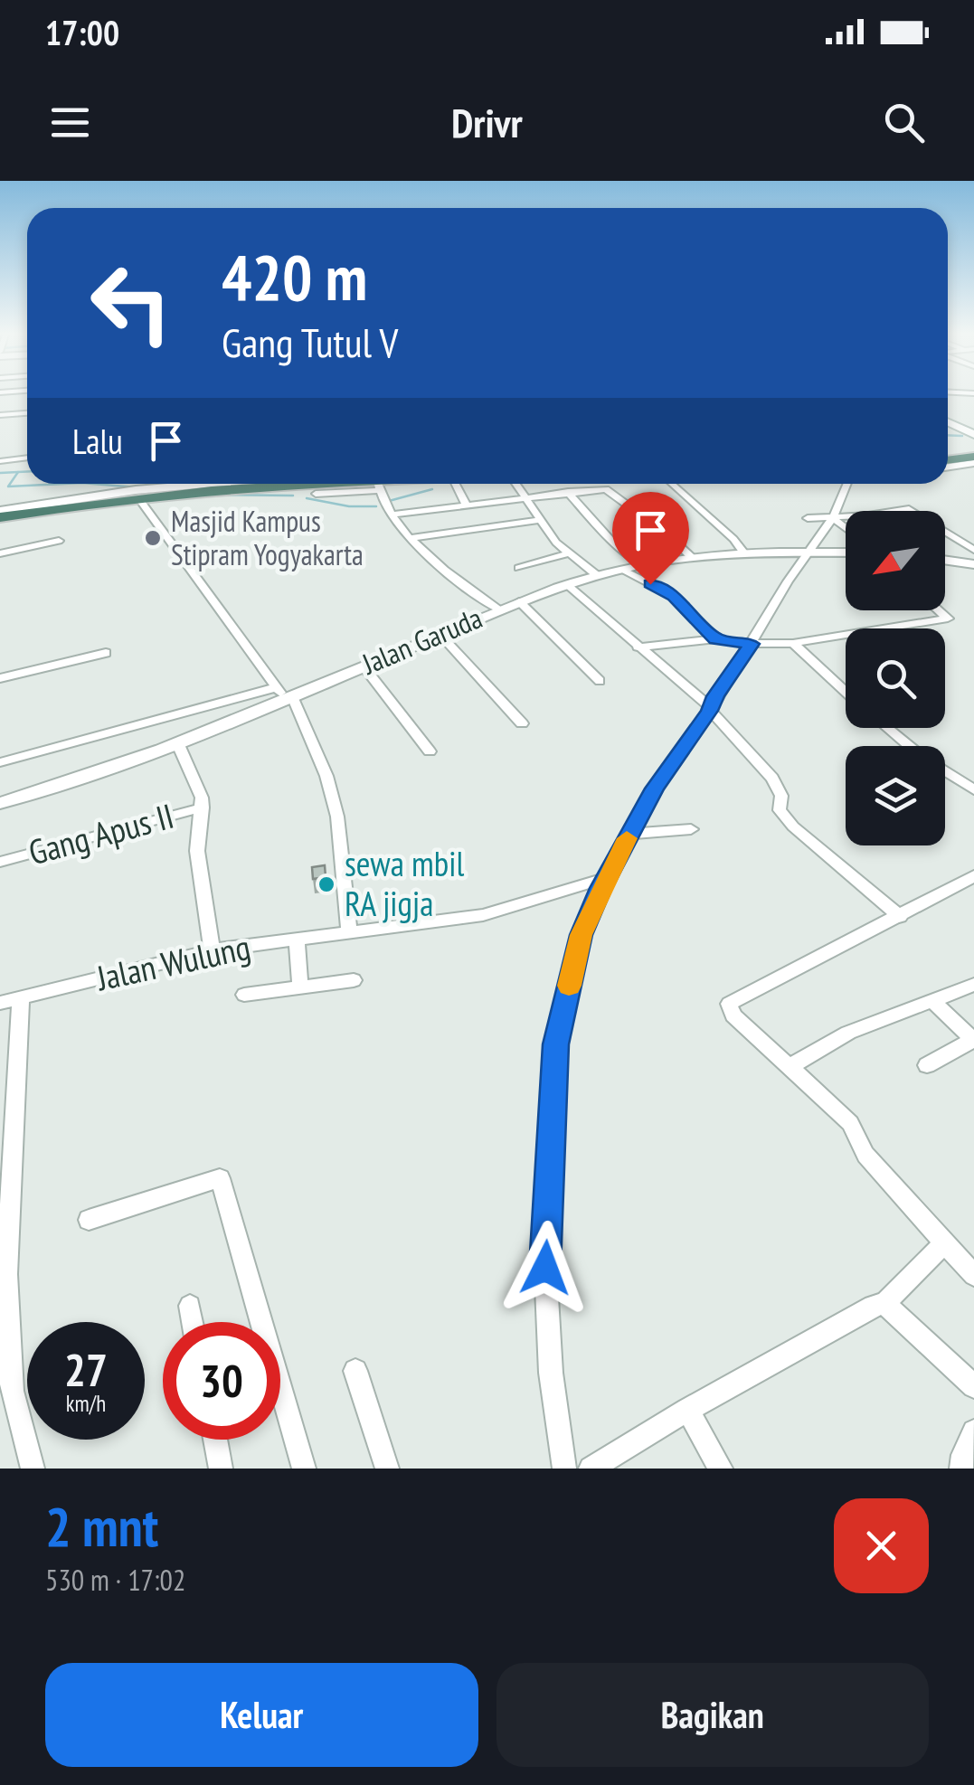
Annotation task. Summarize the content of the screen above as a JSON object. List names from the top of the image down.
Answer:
{
  "streets": {
    "street": ["Jalan Garuda", "Gang Apus II", "Jalan Wulung"]
  },
  "places": ["Masjid Kampus Stipram Yogyakarta", "sewa mbil RA jigja"],
  "north": "bottom left",
  "page": {
    "status": "17:00",
    "header": "Drivr",
    "turn": ["420 m", "Gang Tutul V"],
    "then": "Lalu",
    "speed": "27 km/h",
    "limit": "30",
    "heading": ["2 mnt", "530 m · 17:02"],
    "buttons": ["Keluar", "Bagikan"]
  }
}
